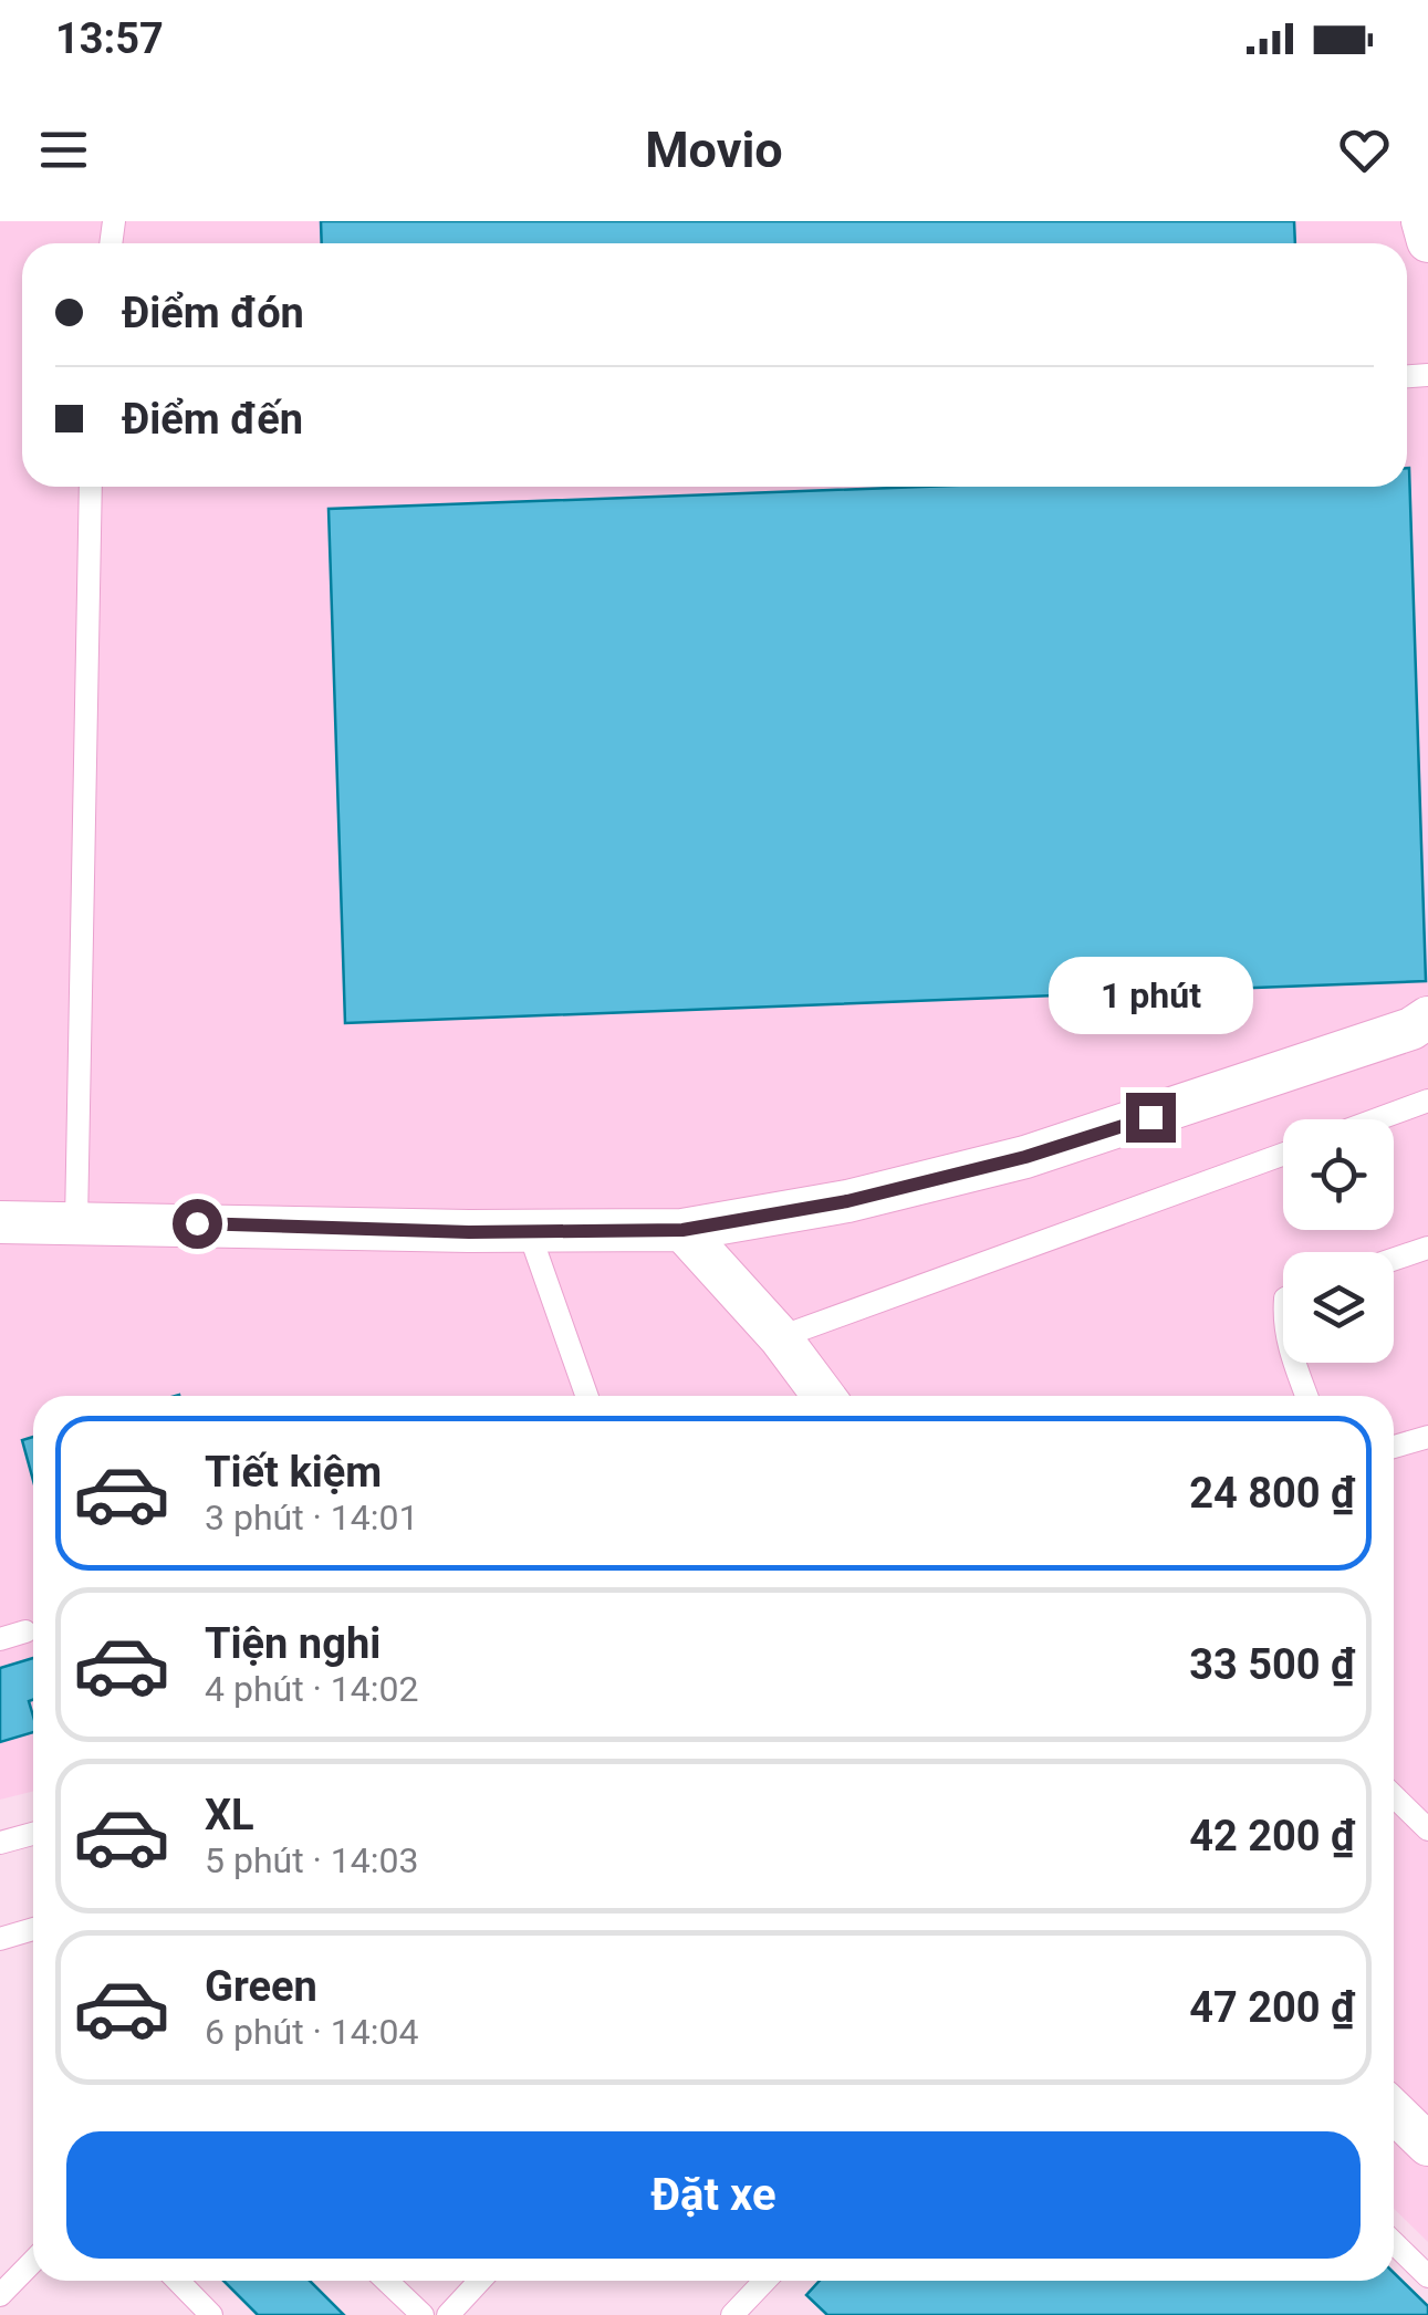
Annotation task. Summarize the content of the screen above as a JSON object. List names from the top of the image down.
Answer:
{
  "page": {
    "status": "13:57",
    "header": "Movio",
    "banner": ["Điểm đón", "Điểm đến"],
    "bubble": "1 phút",
    "list": [
      {
        "name": "Tiết kiệm",
        "note": "3 phút · 14:01",
        "value": "24 800 ₫"
      },
      {
        "name": "Tiện nghi",
        "note": "4 phút · 14:02",
        "value": "33 500 ₫"
      },
      {
        "name": "XL",
        "note": "5 phút · 14:03",
        "value": "42 200 ₫"
      },
      {
        "name": "Green",
        "note": "6 phút · 14:04",
        "value": "47 200 ₫"
      }
    ],
    "buttons": "Đặt xe"
  }
}
